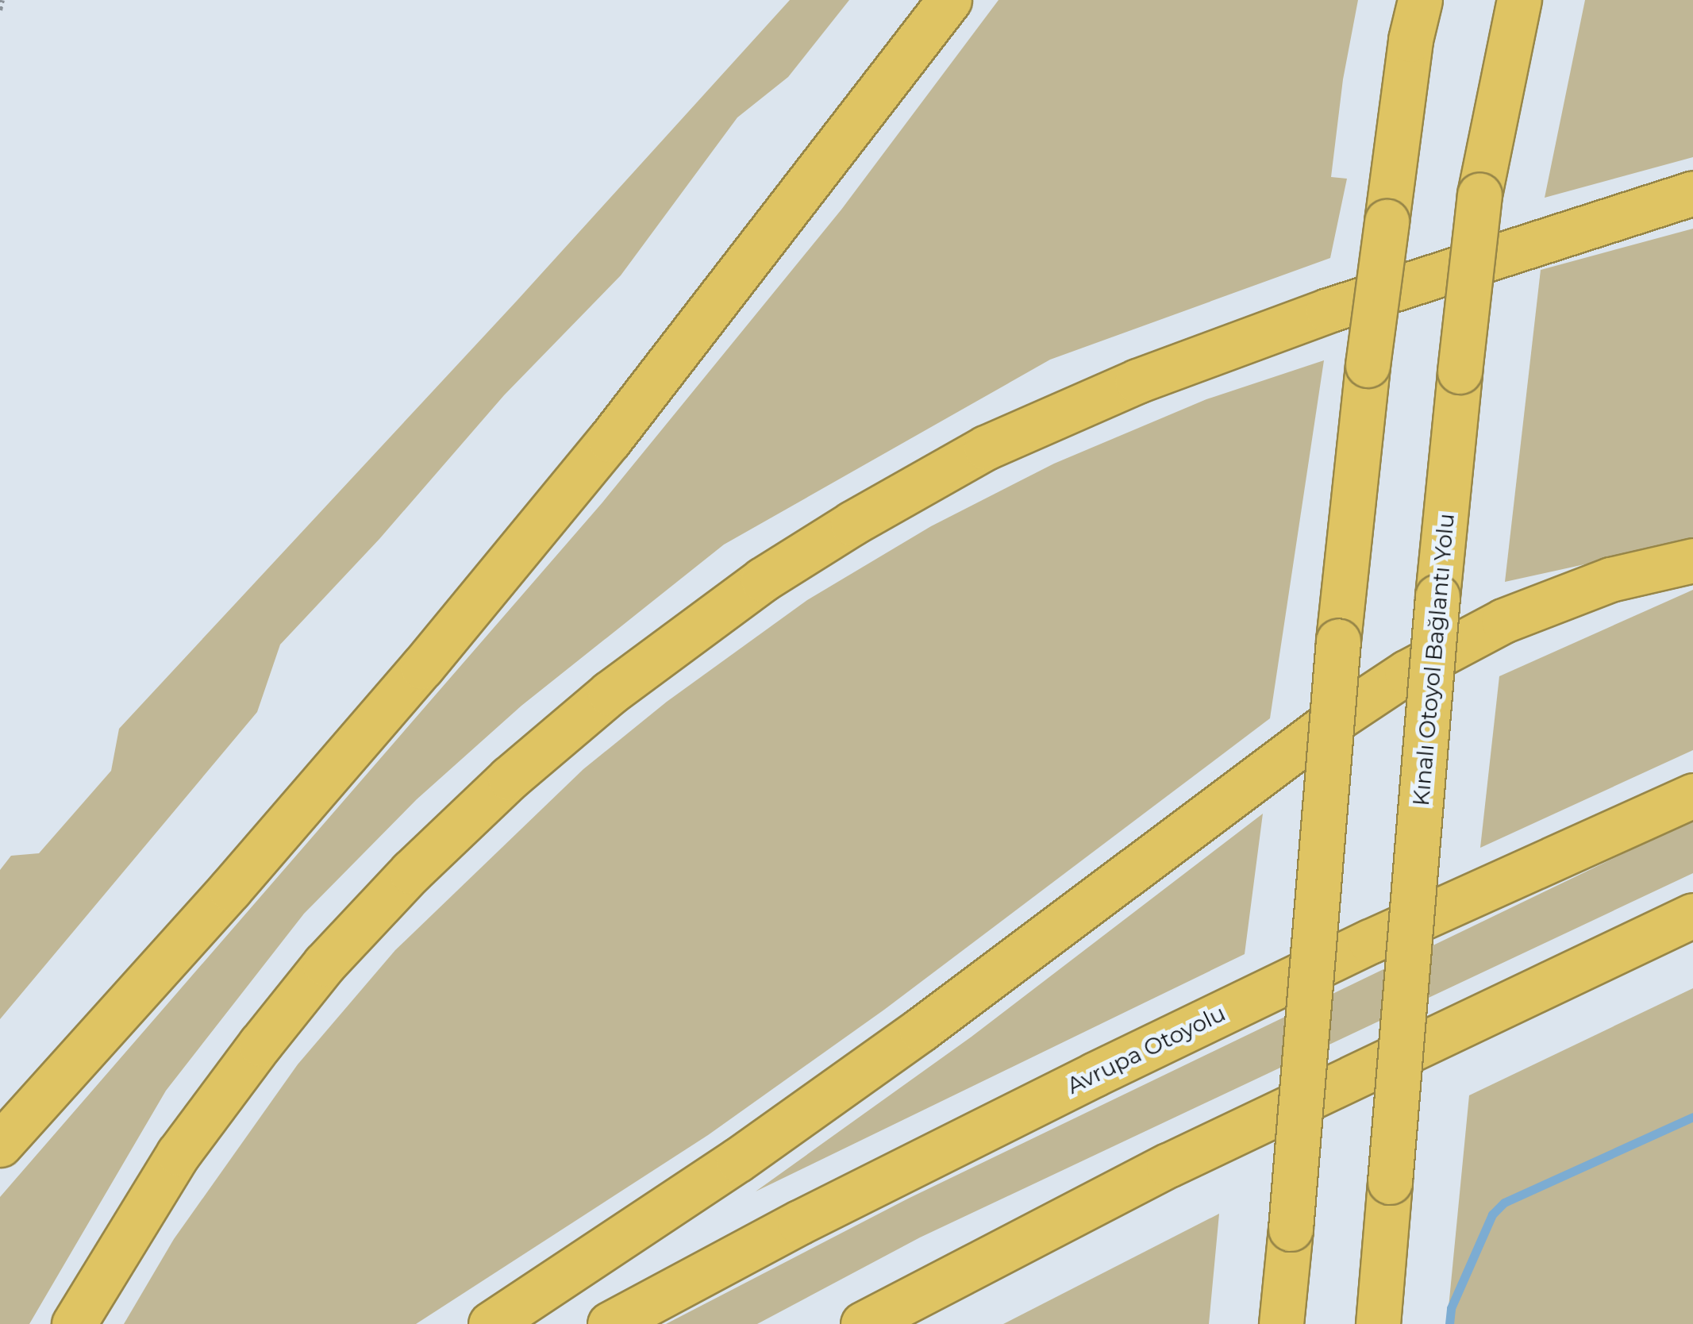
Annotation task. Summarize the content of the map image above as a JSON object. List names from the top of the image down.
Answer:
{
  "streets": {
    "highway": ["Kınalı Otoyol Bağlantı Yolu", "Avrupa Otoyolu"]
  }
}
